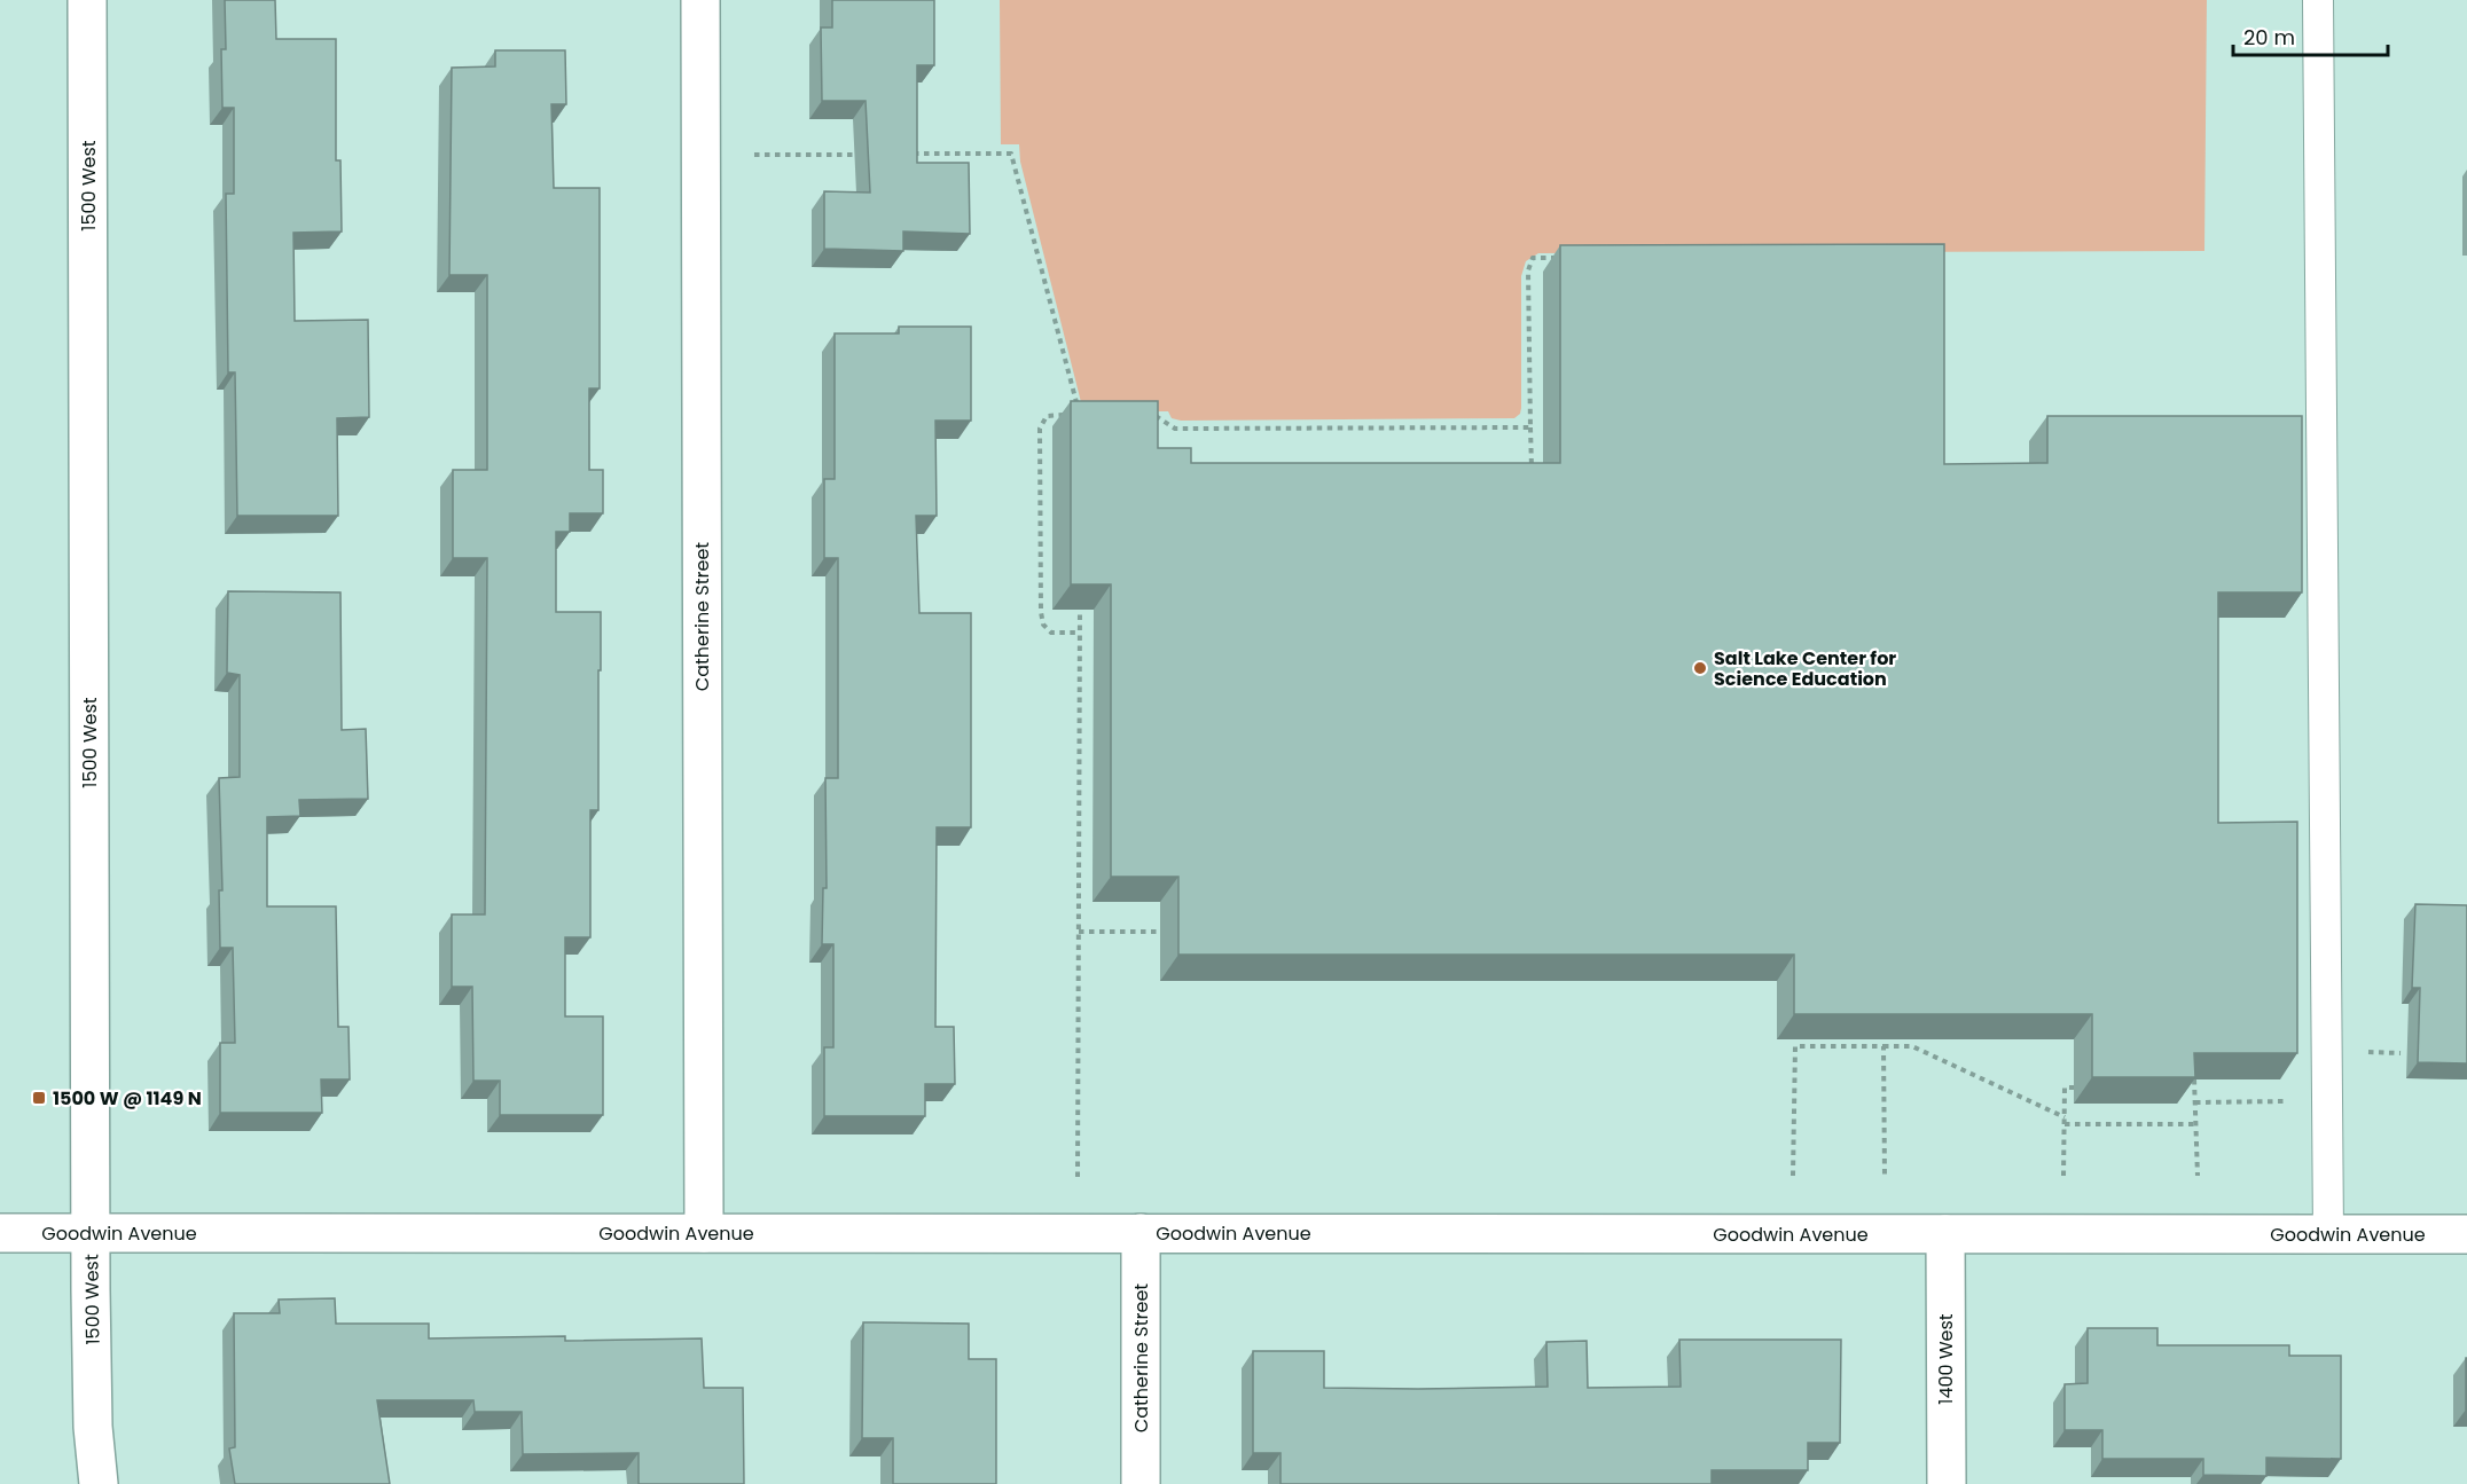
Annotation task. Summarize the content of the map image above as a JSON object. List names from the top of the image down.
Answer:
{
  "streets": {
    "street": [
      "1500 West",
      "Catherine Street",
      "Goodwin Avenue",
      "1400 West"
    ]
  },
  "crossings": [
    ["1500 West", "Goodwin Avenue"],
    ["Catherine Street", "Goodwin Avenue"],
    ["Goodwin Avenue", "1400 West"]
  ],
  "places": {
    "other": ["Salt Lake Center for Science Education"],
    "transit": ["1500 W @ 1149 N"]
  },
  "scale_bar": "20 m"
}
